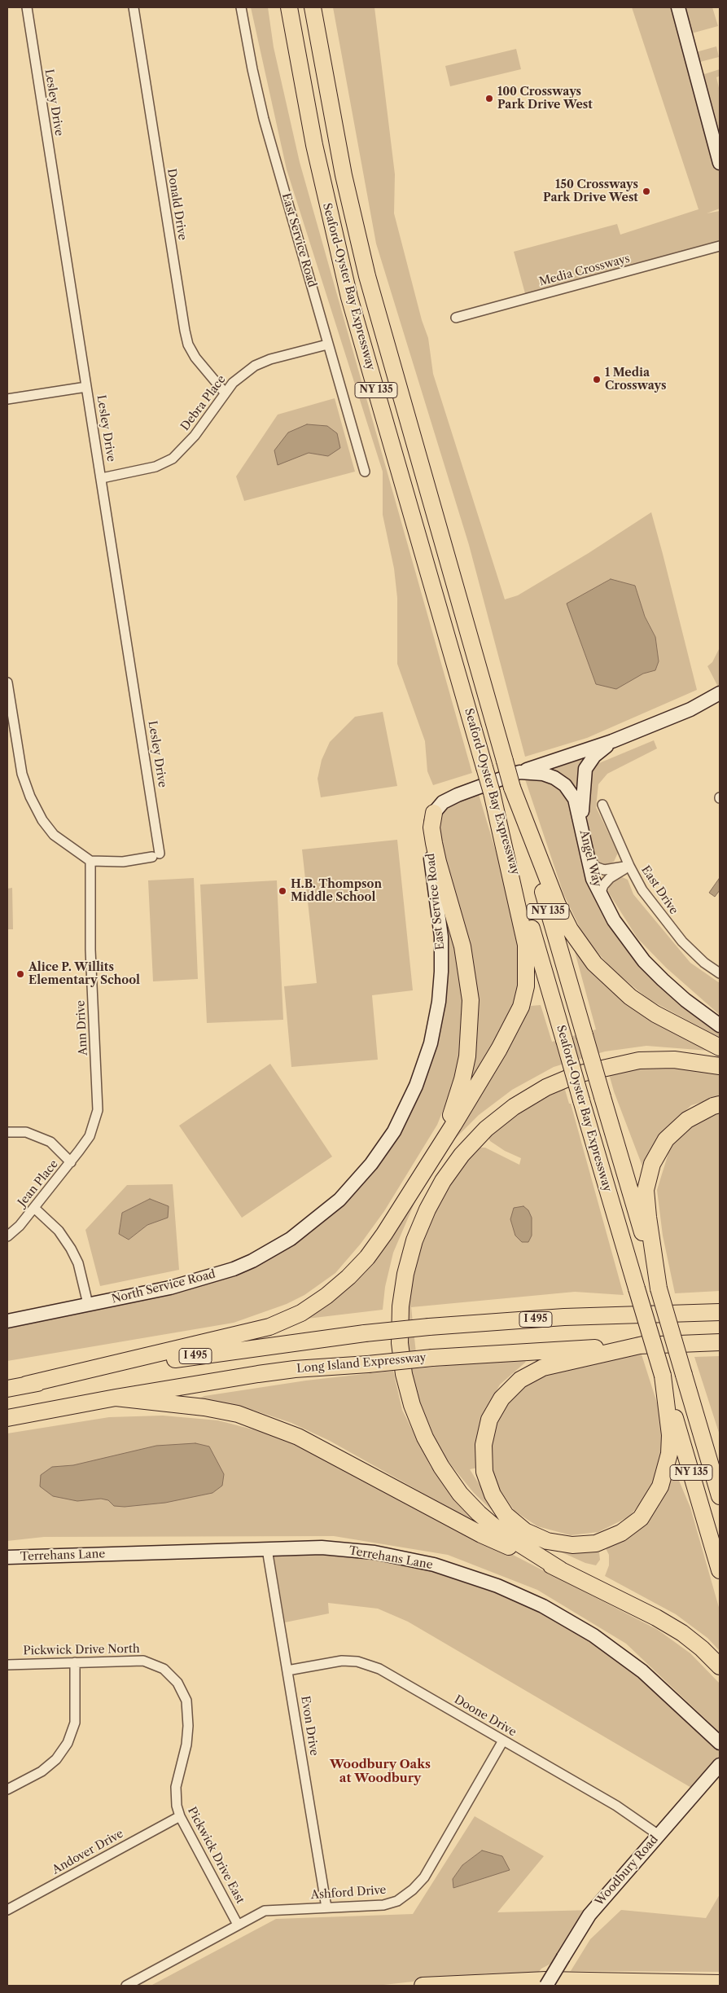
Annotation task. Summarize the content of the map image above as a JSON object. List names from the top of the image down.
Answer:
{
  "streets": {
    "highway": [
      "Seaford-Oyster Bay Expressway",
      "NY 135",
      "I 495",
      "Long Island Expressway"
    ],
    "main road": [
      "East Service Road",
      "Angel Way",
      "North Service Road",
      "Terrehans Lane",
      "Woodbury Road"
    ],
    "street": [
      "Lesley Drive",
      "Donald Drive",
      "Media Crossways",
      "Debra Place",
      "East Drive",
      "Ann Drive",
      "Jean Place",
      "Pickwick Drive North",
      "Doone Drive",
      "Evon Drive",
      "Andover Drive",
      "Pickwick Drive East",
      "Ashford Drive"
    ]
  },
  "crossings": [
    ["Lesley Drive", "Debra Place"],
    ["Lesley Drive", "Ann Drive"],
    ["Donald Drive", "Debra Place"],
    ["East Service Road", "Debra Place"],
    ["East Service Road", "Angel Way"],
    ["East Service Road", "North Service Road"],
    ["Ann Drive", "Jean Place"],
    ["Terrehans Lane", "Evon Drive"],
    ["Pickwick Drive North", "Pickwick Drive East"],
    ["Doone Drive", "Evon Drive"],
    ["Doone Drive", "Woodbury Road"],
    ["Doone Drive", "Ashford Drive"],
    ["Evon Drive", "Ashford Drive"],
    ["Andover Drive", "Pickwick Drive East"],
    ["Pickwick Drive East", "Ashford Drive"]
  ],
  "districts": ["Woodbury Oaks at Woodbury"],
  "places": [
    "100 Crossways Park Drive West",
    "150 Crossways Park Drive West",
    "1 Media Crossways",
    "H.B. Thompson Middle School",
    "Alice P. Willits Elementary School"
  ]
}
